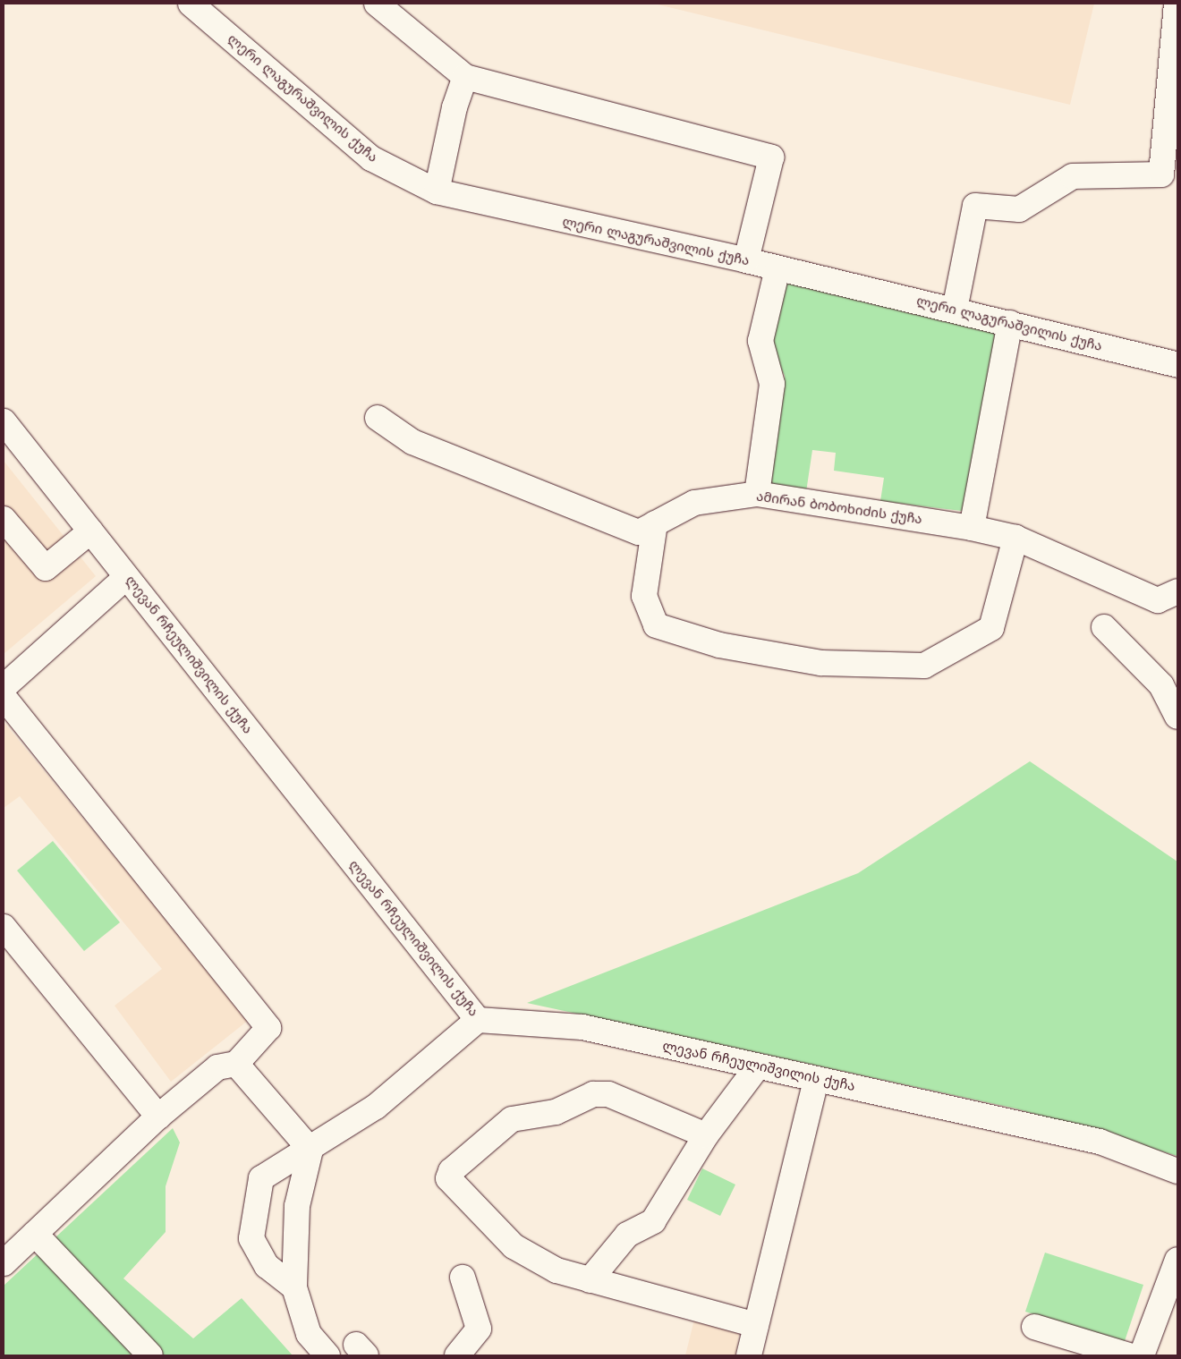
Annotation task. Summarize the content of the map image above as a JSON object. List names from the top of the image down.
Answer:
{
  "streets": {
    "street": ["ლერი ლაგურაშვილის ქუჩა", "ამირან ბობოხიძის ქუჩა", "ლევან რჩეულიშვილის ქუჩა"]
  }
}
